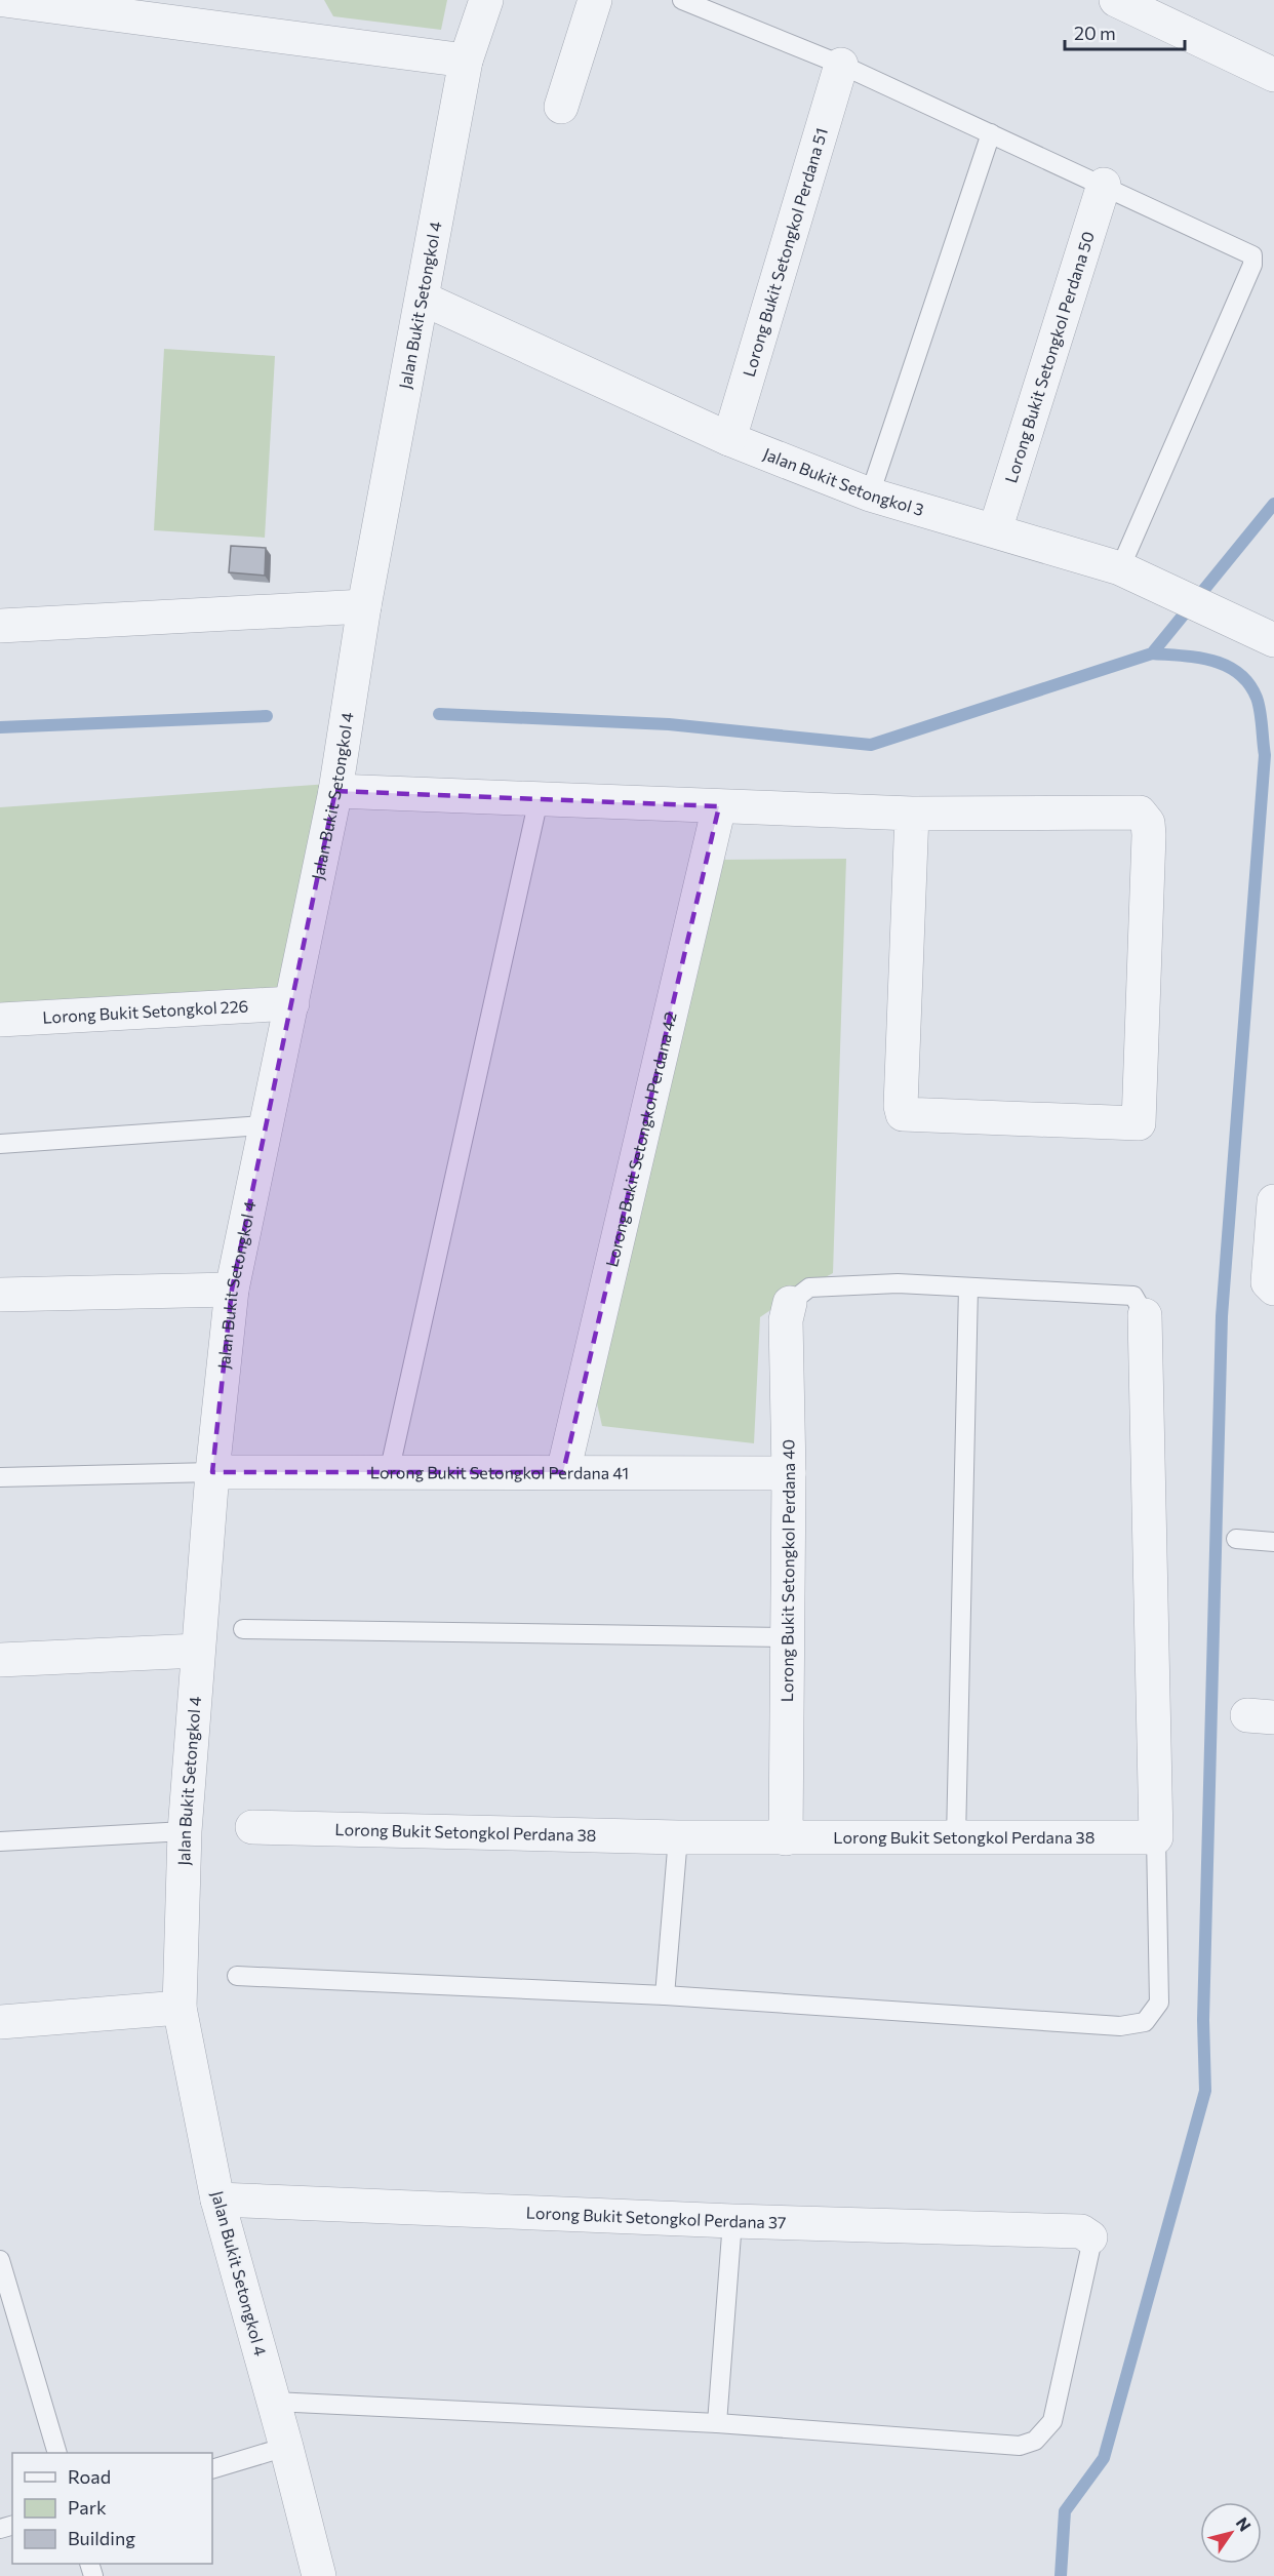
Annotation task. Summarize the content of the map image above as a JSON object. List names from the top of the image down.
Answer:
{
  "streets": {
    "street": [
      "Lorong Bukit Setongkol Perdana 51",
      "Jalan Bukit Setongkol 4",
      "Lorong Bukit Setongkol Perdana 50",
      "Jalan Bukit Setongkol 3",
      "Lorong Bukit Setongkol 226",
      "Lorong Bukit Setongkol Perdana 42",
      "Lorong Bukit Setongkol Perdana 41",
      "Lorong Bukit Setongkol Perdana 40",
      "Lorong Bukit Setongkol Perdana 38",
      "Lorong Bukit Setongkol Perdana 37"
    ]
  },
  "crossings": [
    ["Lorong Bukit Setongkol Perdana 51", "Jalan Bukit Setongkol 3"],
    ["Jalan Bukit Setongkol 4", "Jalan Bukit Setongkol 3"],
    ["Jalan Bukit Setongkol 4", "Lorong Bukit Setongkol 226"],
    ["Jalan Bukit Setongkol 4", "Lorong Bukit Setongkol Perdana 41"],
    ["Jalan Bukit Setongkol 4", "Lorong Bukit Setongkol Perdana 37"],
    ["Lorong Bukit Setongkol Perdana 50", "Jalan Bukit Setongkol 3"],
    ["Lorong Bukit Setongkol Perdana 42", "Lorong Bukit Setongkol Perdana 41"],
    ["Lorong Bukit Setongkol Perdana 41", "Lorong Bukit Setongkol Perdana 40"],
    ["Lorong Bukit Setongkol Perdana 40", "Lorong Bukit Setongkol Perdana 38"]
  ],
  "legend": ["Road", "Park", "Building"],
  "scale_bar": "20 m",
  "north": "top right"
}
